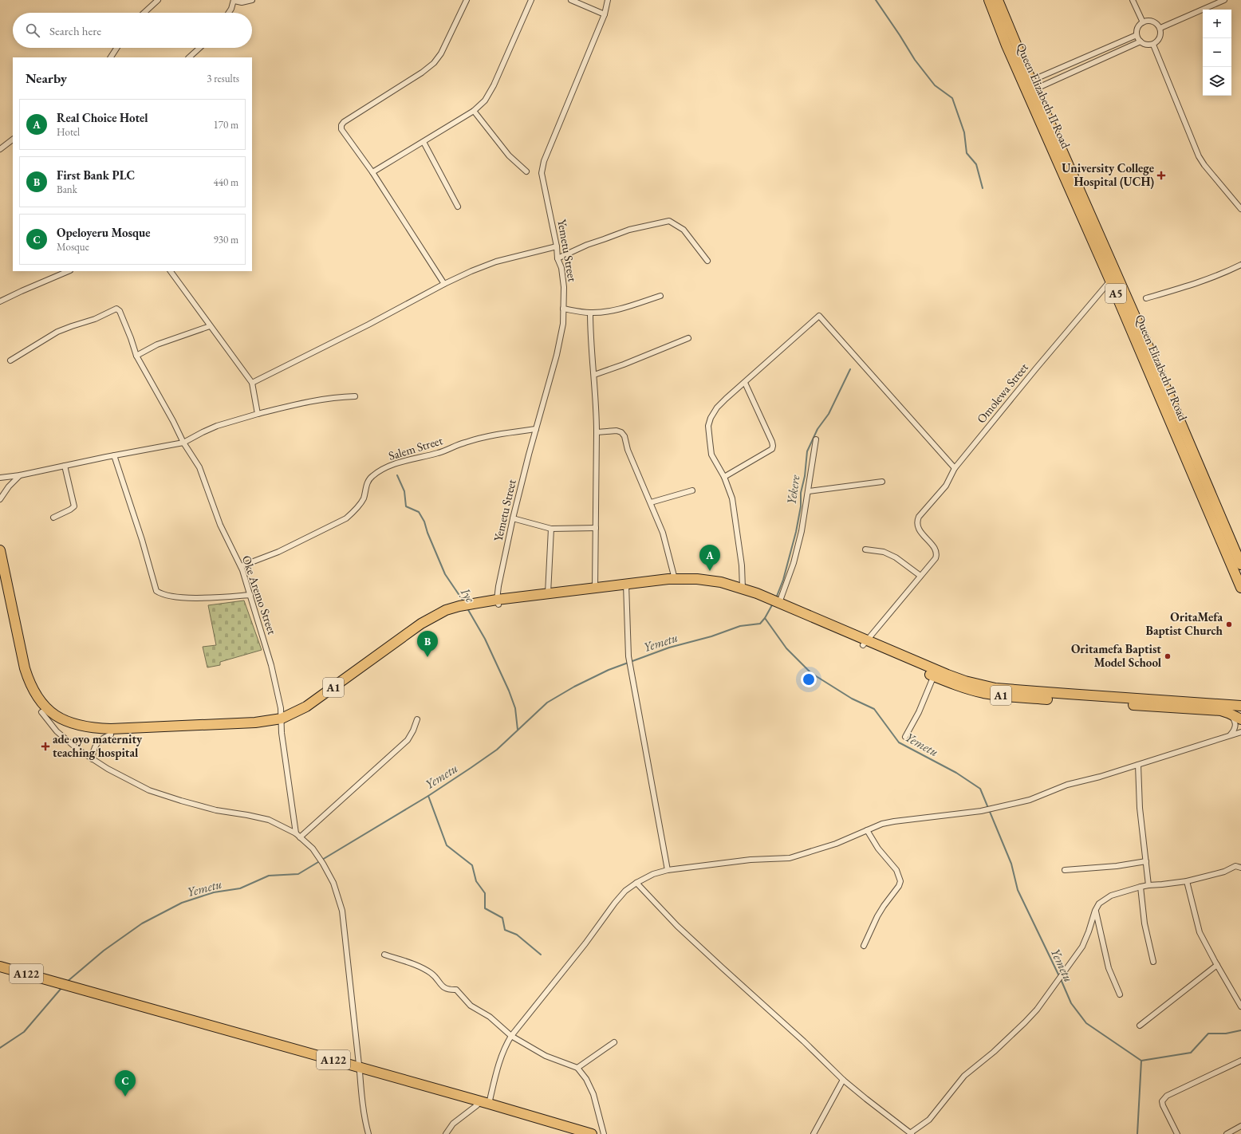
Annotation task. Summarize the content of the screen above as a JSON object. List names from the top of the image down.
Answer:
{
  "streets": {
    "highway": [
      "Queen Elizabeth II Road",
      "A5",
      "A1",
      "A122"
    ],
    "street": [
      "Yemetu Street",
      "Omolewa Street",
      "Salem Street",
      "Oke Aremo Street"
    ]
  },
  "crossings": [
    ["Queen Elizabeth II Road", "Omolewa Street"],
    ["Yemetu Street", "Salem Street"],
    ["Yemetu Street", "A1"],
    ["Salem Street", "Oke Aremo Street"],
    ["Oke Aremo Street", "A1"]
  ],
  "water": ["Yekere", "Iye", "Yemetu"],
  "places": {
    "health": ["University College Hospital (UCH)", "ade oyo maternity teaching hospital"],
    "other": ["OritaMefa Baptist Church", "Oritamefa Baptist Model School"]
  },
  "page": {
    "map_buttons": ["+", "−"],
    "search": "Search here",
    "heading": ["Nearby", "3 results"],
    "list": [
      {
        "mark": "A",
        "name": "Real Choice Hotel",
        "note": "Hotel",
        "value": "170 m"
      },
      {
        "mark": "B",
        "name": "First Bank PLC",
        "note": "Bank",
        "value": "440 m"
      },
      {
        "mark": "C",
        "name": "Opeloyeru Mosque",
        "note": "Mosque",
        "value": "930 m"
      }
    ],
    "pins": ["A", "B", "C"]
  }
}
